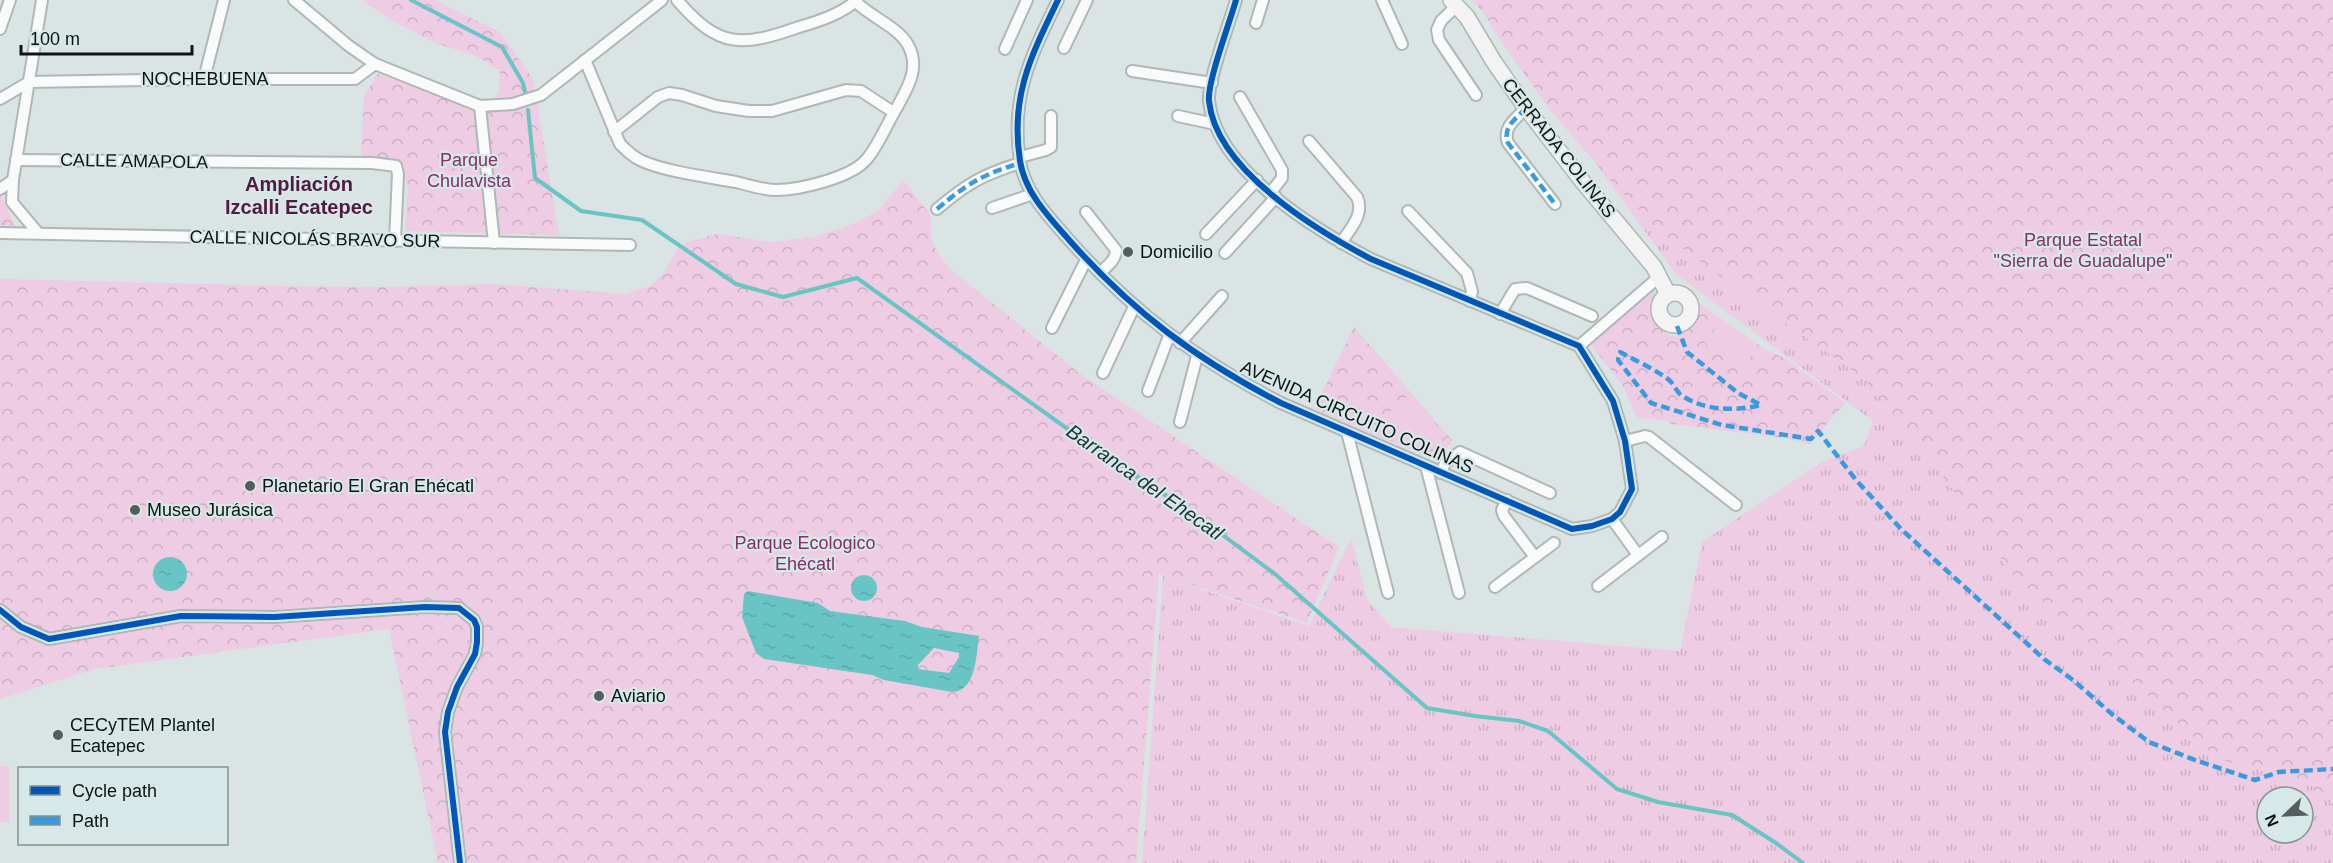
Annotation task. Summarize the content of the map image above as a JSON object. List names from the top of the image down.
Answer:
{
  "streets": {
    "main road": ["CERRADA COLINAS"],
    "street": [
      "NOCHEBUENA",
      "CALLE AMAPOLA",
      "CALLE NICOLÁS BRAVO SUR",
      "AVENIDA CIRCUITO COLINAS"
    ]
  },
  "crossings": [
    ["CALLE AMAPOLA", "CALLE NICOLÁS BRAVO SUR"]
  ],
  "districts": ["Ampliación Izcalli Ecatepec"],
  "water": ["Barranca del Ehecatl"],
  "parks": ["Parque Chulavista", "Parque Estatal \"Sierra de Guadalupe\"", "Parque Ecologico Ehécatl"],
  "places": [
    "Domicilio",
    "Planetario El Gran Ehécatl",
    "Museo Jurásica",
    "Aviario",
    "CECyTEM Plantel Ecatepec"
  ],
  "legend": ["Cycle path", "Path"],
  "scale_bar": "100 m",
  "north": "bottom left"
}
